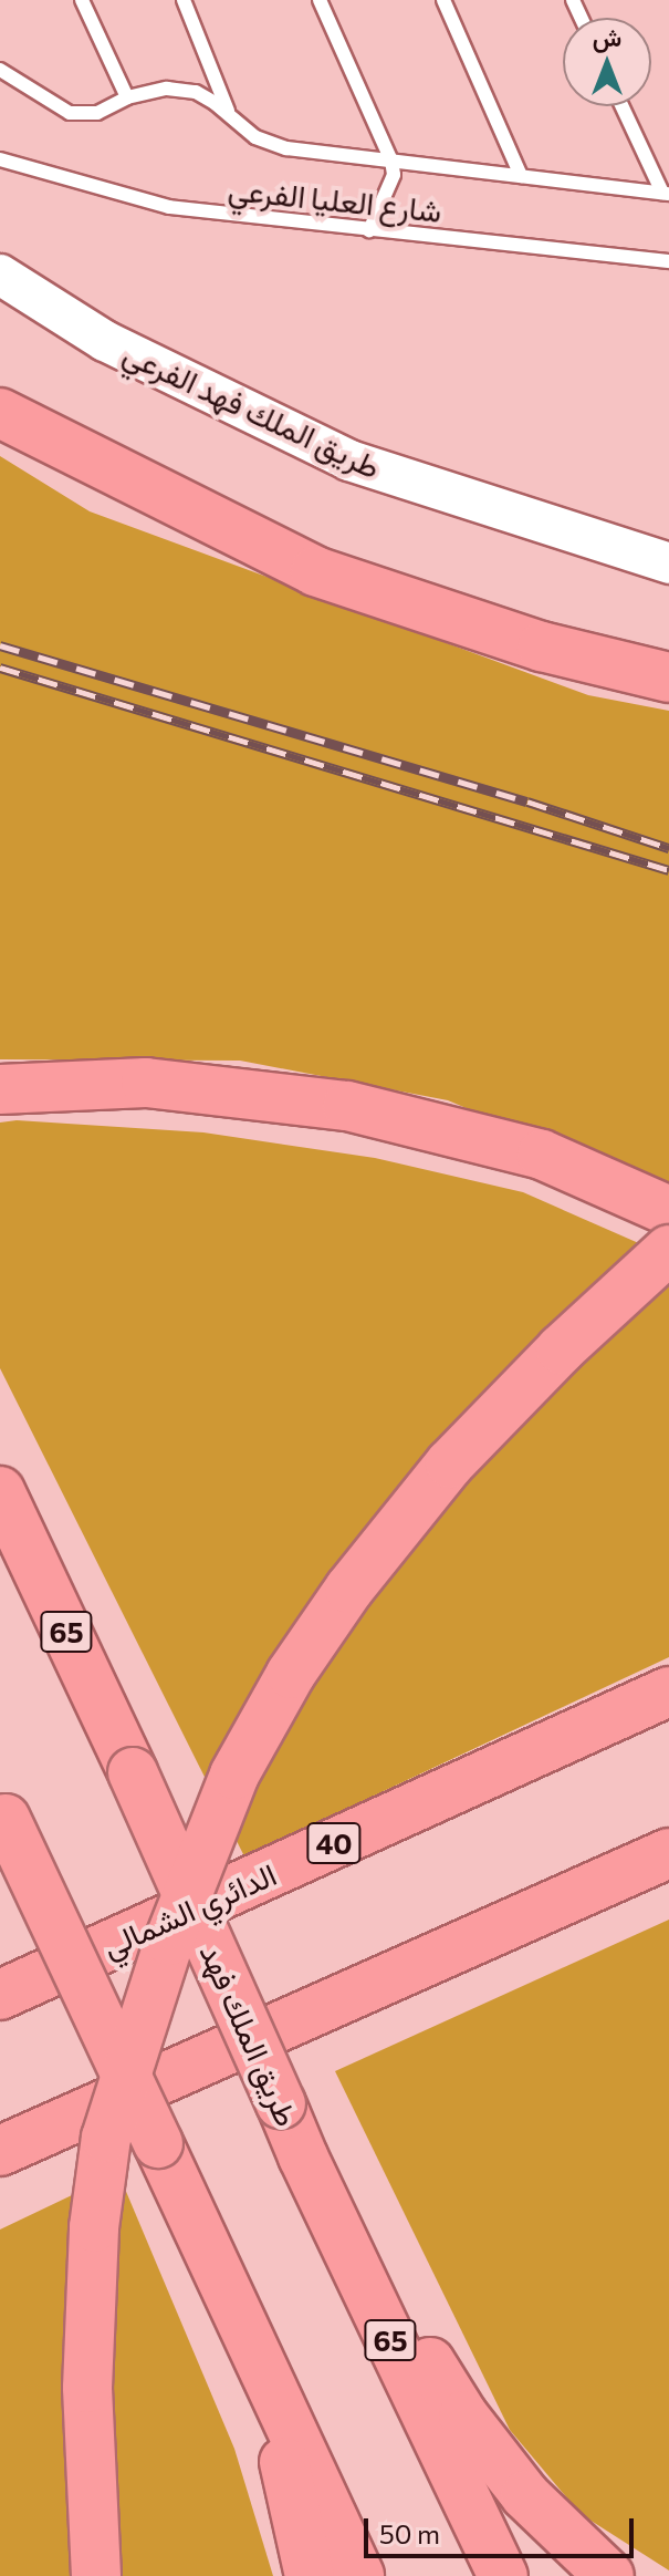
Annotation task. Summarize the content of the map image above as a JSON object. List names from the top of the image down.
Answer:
{
  "streets": {
    "highway": [
      "65",
      "40",
      "الدائري الشمالي",
      "طريق الملك فهد"
    ],
    "street": ["طريق الملك فهد الفرعي"],
    "lane": ["شارع العليا الفرعي"]
  },
  "crossings": [
    ["65", "طريق الملك فهد"]
  ],
  "scale_bar": "50 m",
  "north": "top"
}
